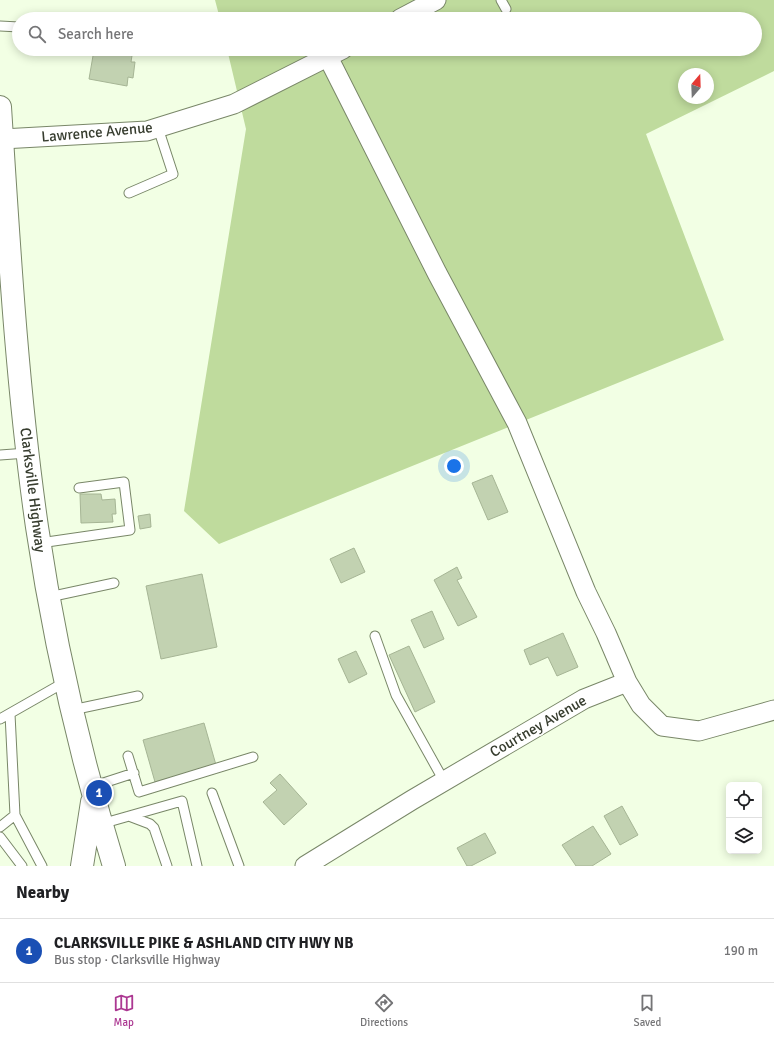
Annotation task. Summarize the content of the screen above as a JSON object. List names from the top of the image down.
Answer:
{
  "streets": {
    "main road": ["Clarksville Highway"],
    "street": ["Lawrence Avenue", "Courtney Avenue"]
  },
  "crossings": [
    ["Lawrence Avenue", "Clarksville Highway"]
  ],
  "north": "top",
  "page": {
    "search": "Search here",
    "pins": "1",
    "heading": "Nearby",
    "list": [
      {
        "mark": "1",
        "name": "CLARKSVILLE PIKE & ASHLAND CITY HWY NB",
        "note": "Bus stop · Clarksville Highway",
        "value": "190 m"
      }
    ],
    "nav": ["Map", "Directions", "Saved"]
  }
}
